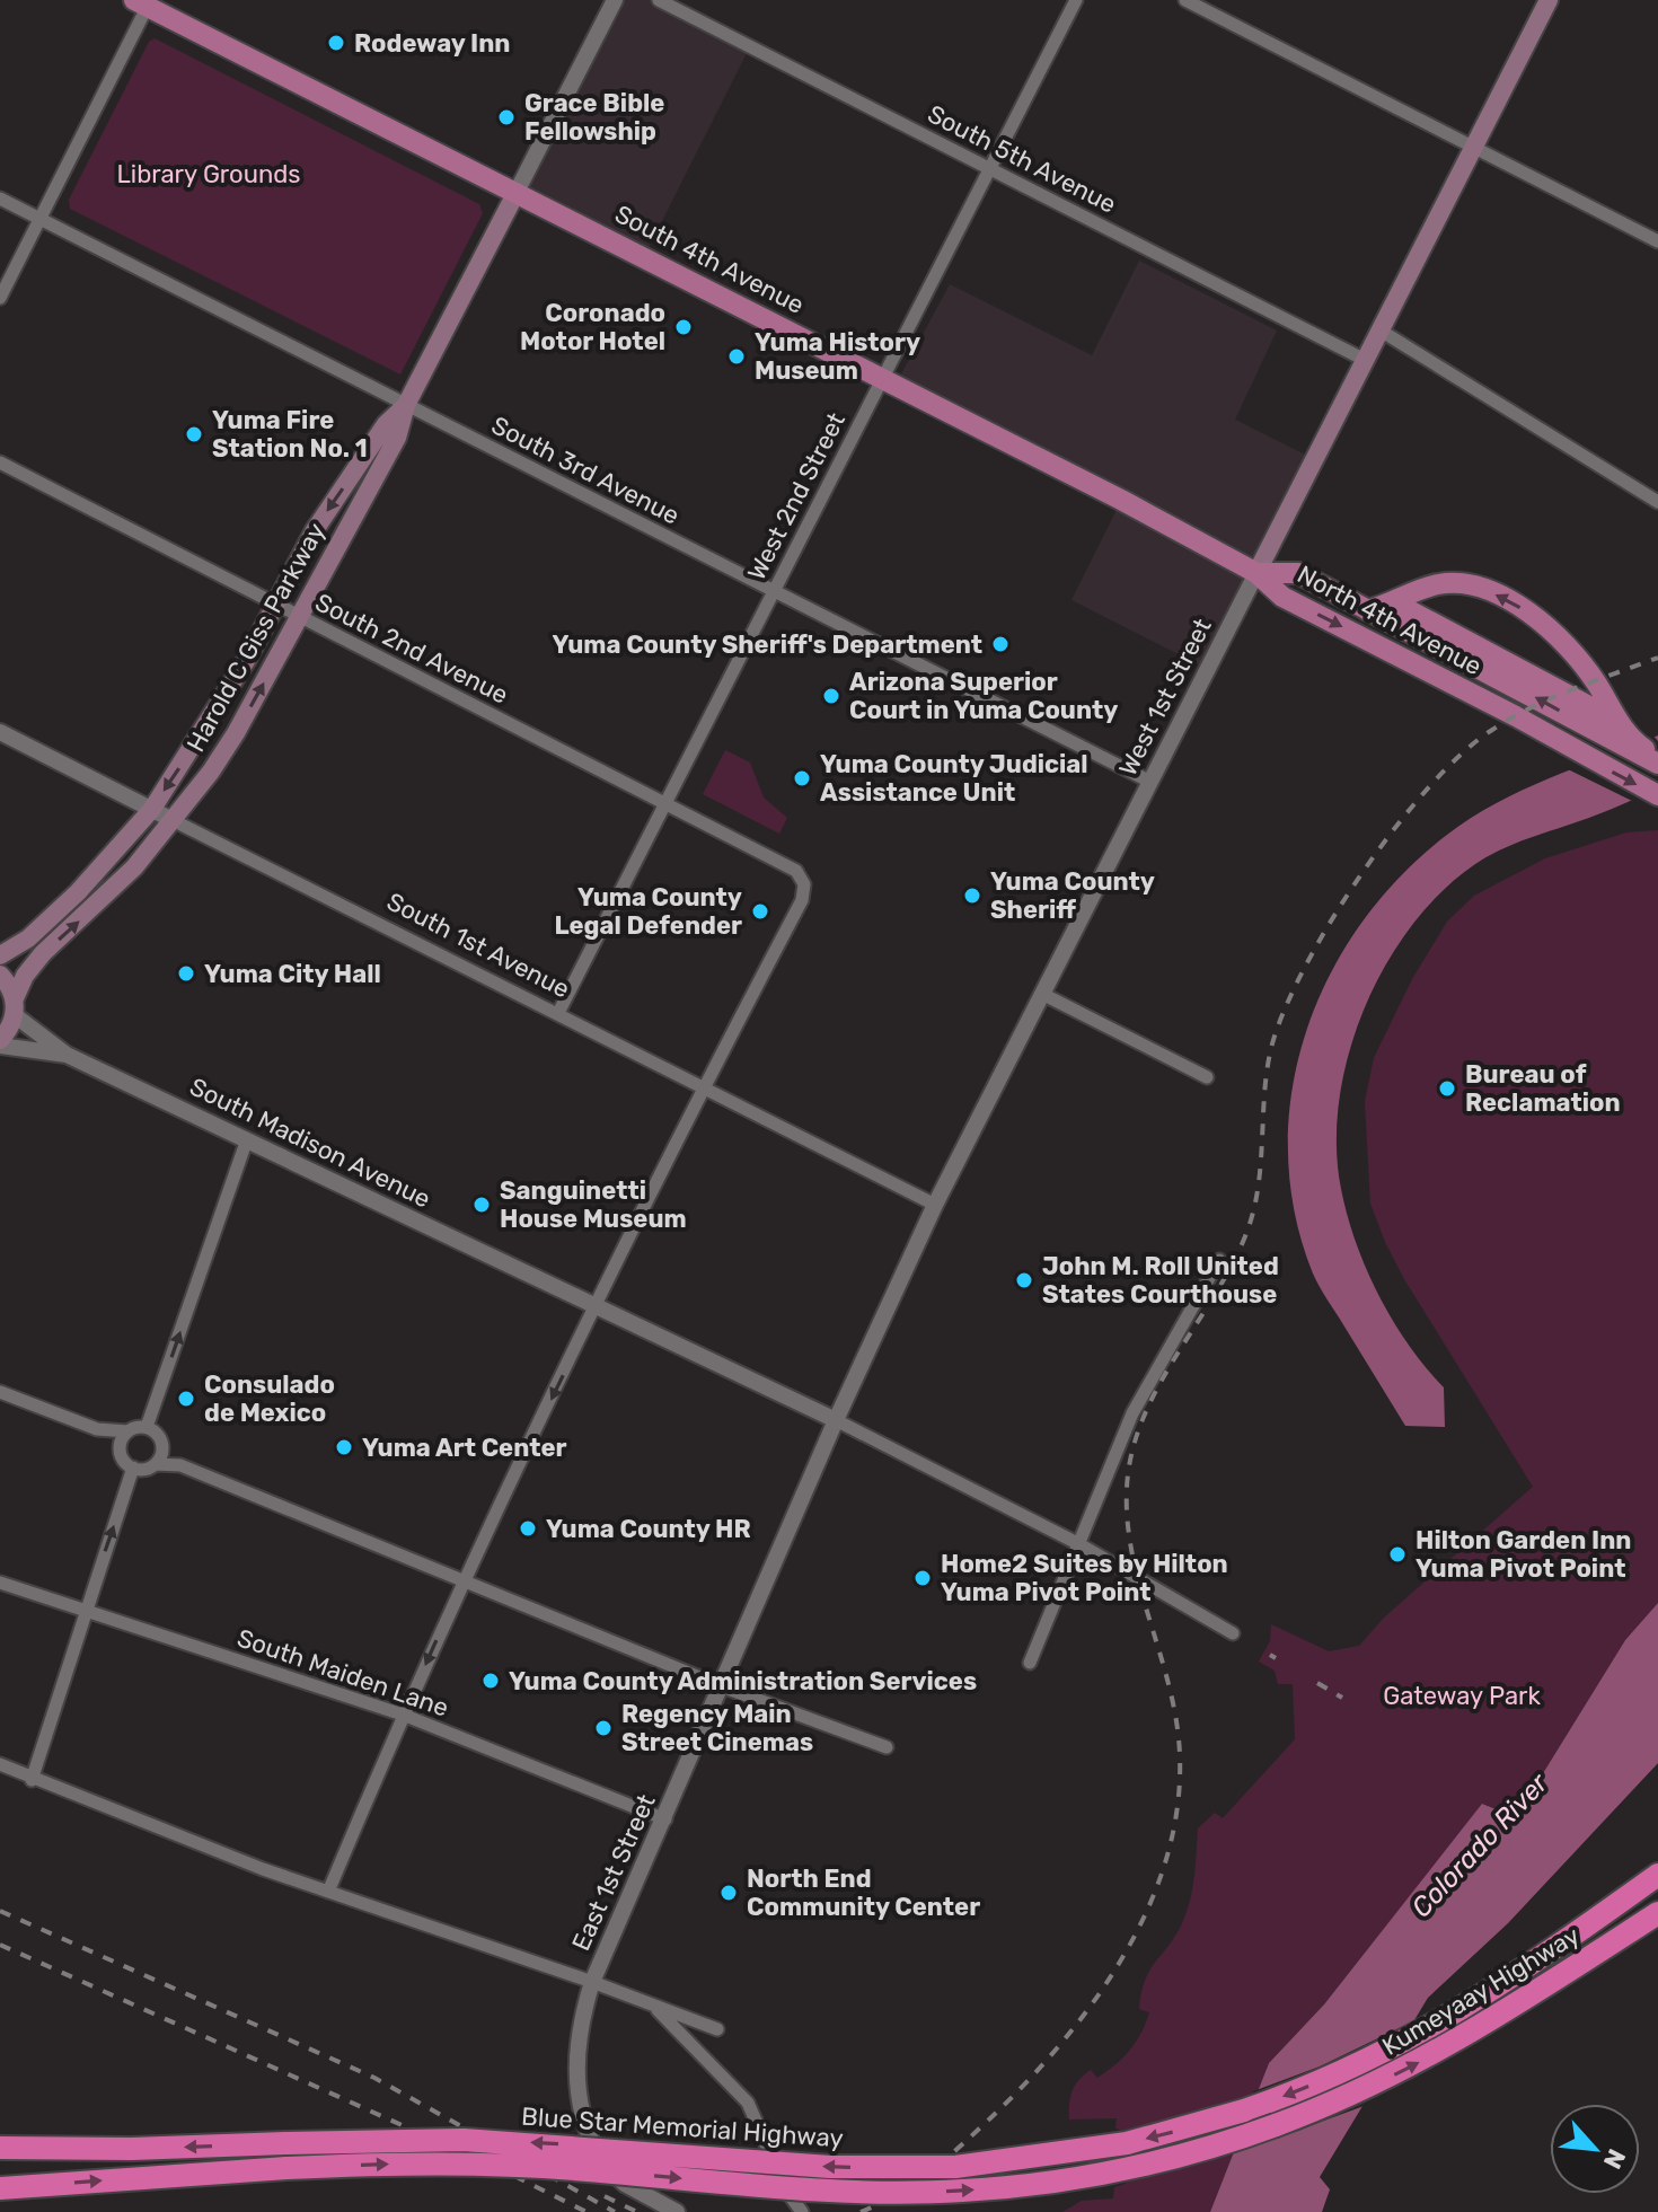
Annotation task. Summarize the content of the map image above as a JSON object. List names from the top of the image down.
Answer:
{
  "streets": {
    "highway": ["Kumeyaay Highway", "Blue Star Memorial Highway"],
    "main road": [
      "South 4th Avenue",
      "North 4th Avenue",
      "Harold C Giss Parkway",
      "West 1st Street"
    ],
    "street": [
      "South 5th Avenue",
      "South 3rd Avenue",
      "West 2nd Street",
      "South 2nd Avenue",
      "South 1st Avenue",
      "South Madison Avenue",
      "South Maiden Lane",
      "East 1st Street"
    ]
  },
  "crossings": [
    ["South 5th Avenue", "West 2nd Street"],
    ["South 5th Avenue", "West 1st Street"],
    ["South 4th Avenue", "West 2nd Street"],
    ["South 4th Avenue", "North 4th Avenue"],
    ["South 4th Avenue", "Harold C Giss Parkway"],
    ["South 4th Avenue", "West 1st Street"],
    ["South 3rd Avenue", "West 2nd Street"],
    ["South 3rd Avenue", "Harold C Giss Parkway"],
    ["South 3rd Avenue", "West 1st Street"],
    ["West 2nd Street", "South 2nd Avenue"],
    ["West 2nd Street", "South 1st Avenue"],
    ["North 4th Avenue", "West 1st Street"],
    ["Harold C Giss Parkway", "South 2nd Avenue"],
    ["Harold C Giss Parkway", "South 1st Avenue"],
    ["Harold C Giss Parkway", "South Madison Avenue"],
    ["South 2nd Avenue", "South 1st Avenue"],
    ["West 1st Street", "South 1st Avenue"],
    ["West 1st Street", "South Madison Avenue"],
    ["West 1st Street", "East 1st Street"],
    ["South Madison Avenue", "East 1st Street"],
    ["South Maiden Lane", "East 1st Street"],
    ["Kumeyaay Highway", "Blue Star Memorial Highway"]
  ],
  "water": ["Colorado River"],
  "parks": ["Library Grounds", "Gateway Park"],
  "places": [
    "Rodeway Inn",
    "Grace Bible Fellowship",
    "Coronado Motor Hotel",
    "Yuma History Museum",
    "Yuma Fire Station No. 1",
    "Yuma County Sheriff's Department",
    "Arizona Superior Court in Yuma County",
    "Yuma County Judicial Assistance Unit",
    "Yuma County Sheriff",
    "Yuma County Legal Defender",
    "Yuma City Hall",
    "Bureau of Reclamation",
    "Sanguinetti House Museum",
    "John M. Roll United States Courthouse",
    "Consulado de Mexico",
    "Yuma Art Center",
    "Yuma County HR",
    "Hilton Garden Inn Yuma Pivot Point",
    "Home2 Suites by Hilton Yuma Pivot Point",
    "Yuma County Administration Services",
    "Regency Main Street Cinemas",
    "North End Community Center"
  ],
  "north": "bottom right"
}
